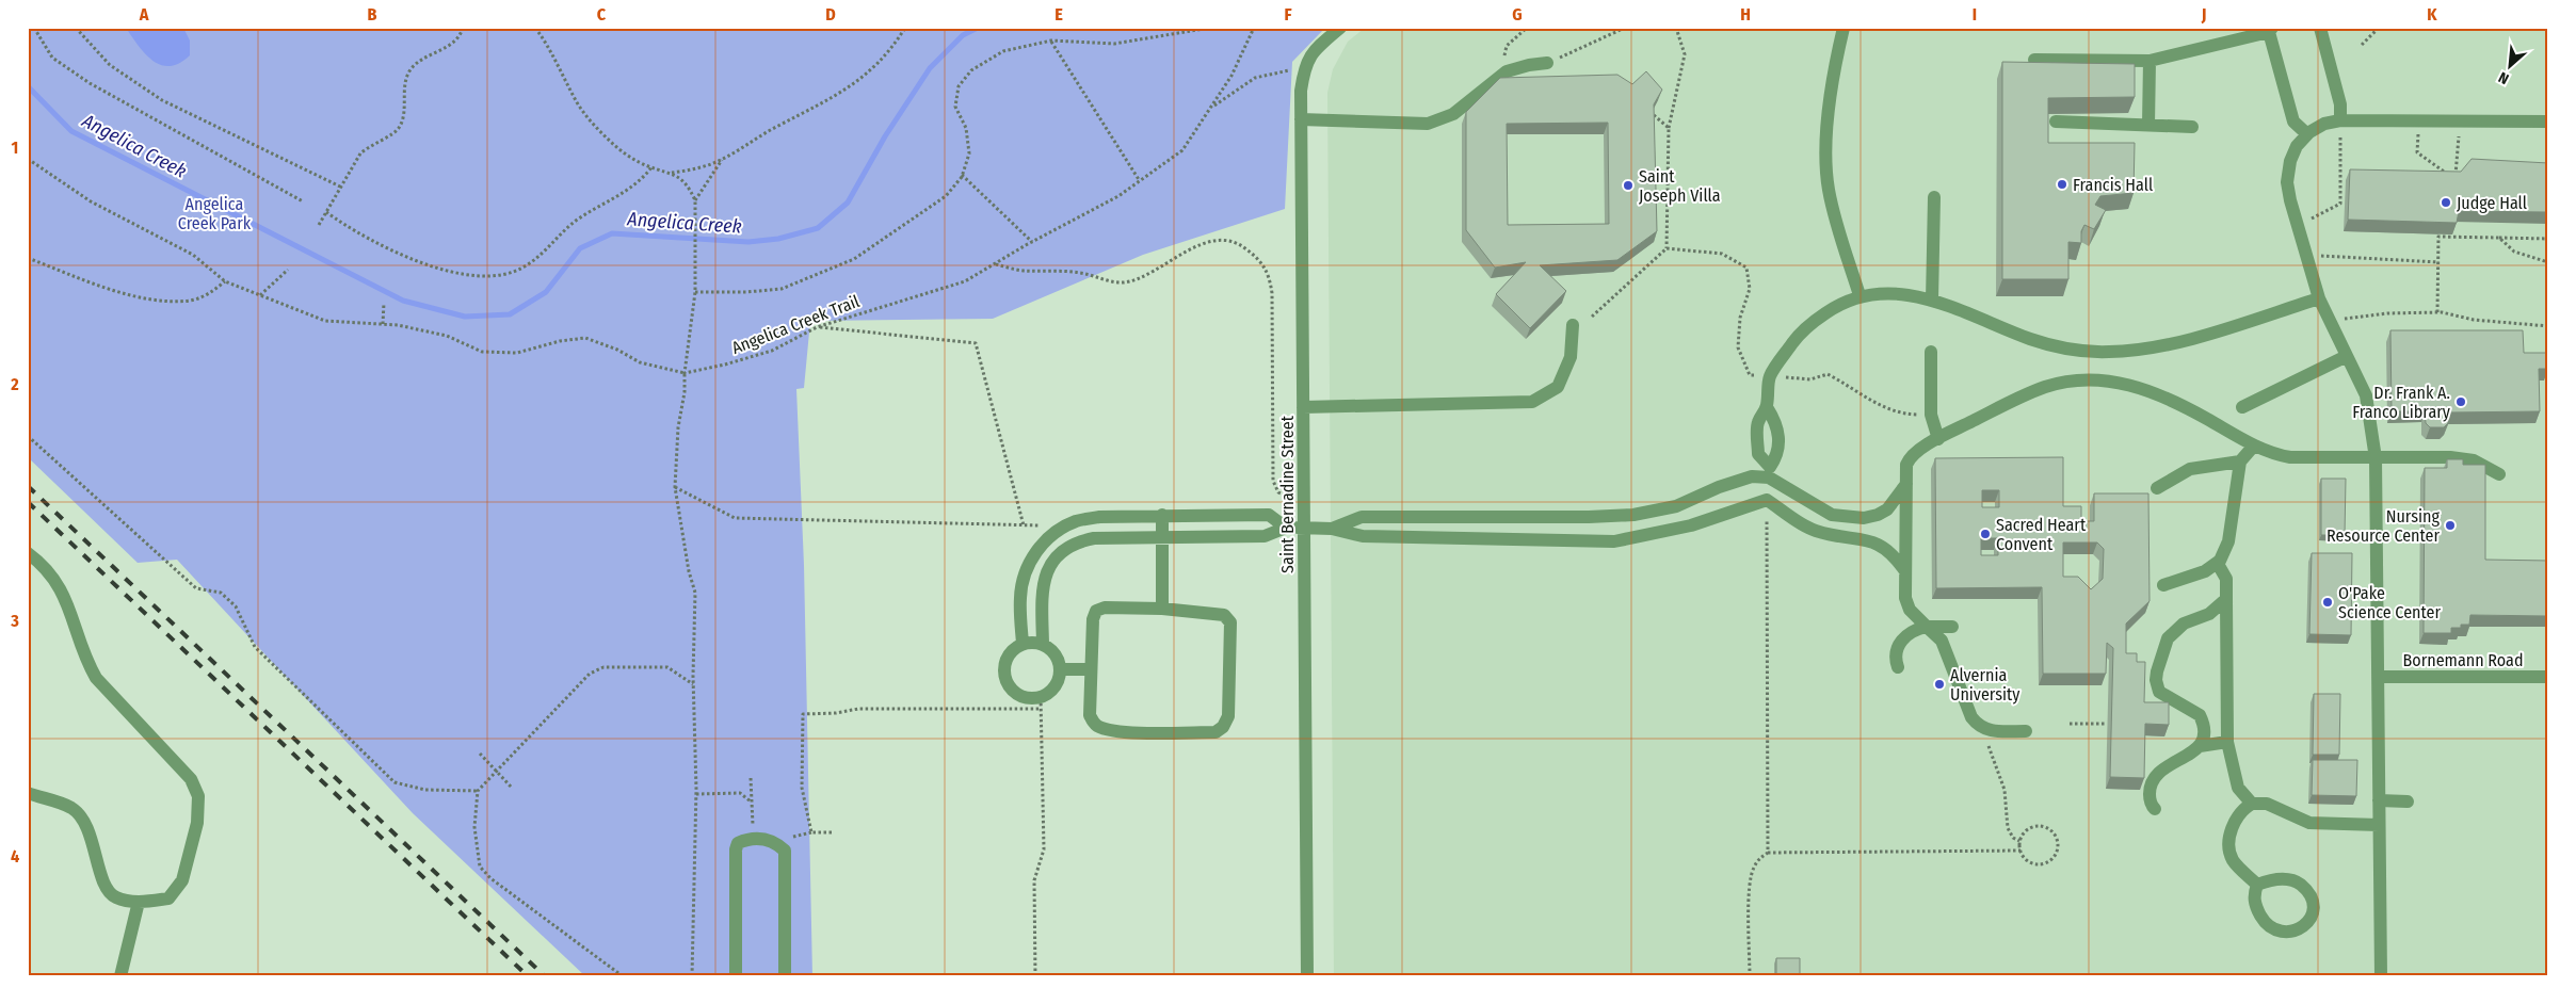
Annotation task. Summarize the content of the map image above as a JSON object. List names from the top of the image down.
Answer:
{
  "streets": {
    "street": ["Saint Bernadine Street", "Bornemann Road"],
    "path": ["Angelica Creek Trail"]
  },
  "water": ["Angelica Creek"],
  "parks": ["Angelica Creek Park"],
  "places": [
    "Francis Hall",
    "Saint Joseph Villa",
    "Judge Hall",
    "Dr. Frank A. Franco Library",
    "Nursing Resource Center",
    "Sacred Heart Convent",
    "O'Pake Science Center",
    "Alvernia University"
  ],
  "north": "bottom left",
  "grid": {
    "columns": [
      "A",
      "B",
      "C",
      "D",
      "E",
      "F",
      "G",
      "H",
      "I",
      "J",
      "K"
    ],
    "rows": [
      "1",
      "2",
      "3",
      "4"
    ]
  }
}
